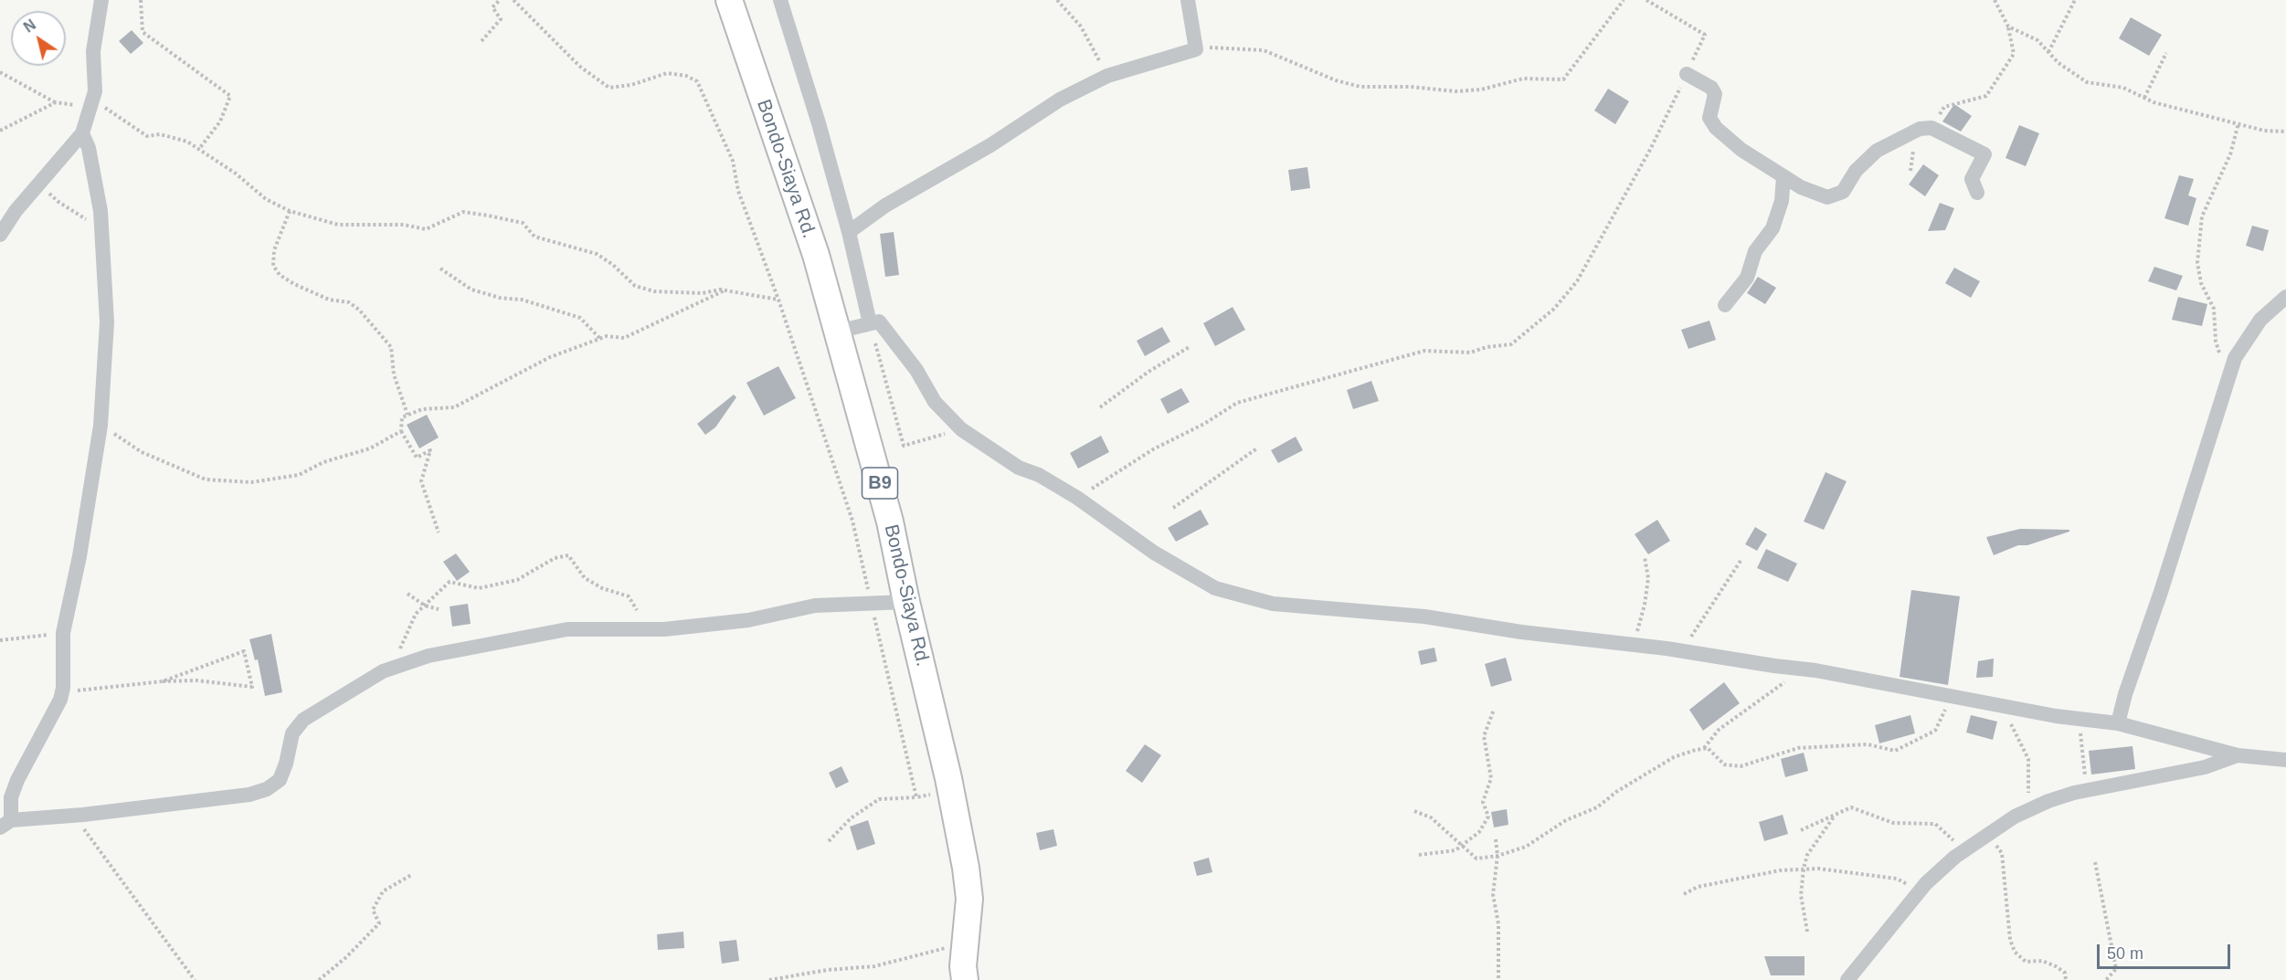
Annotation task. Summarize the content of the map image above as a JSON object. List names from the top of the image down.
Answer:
{
  "streets": {
    "highway": ["Bondo-Siaya Rd.", "B9"]
  },
  "scale_bar": "50 m",
  "north": "top left"
}
